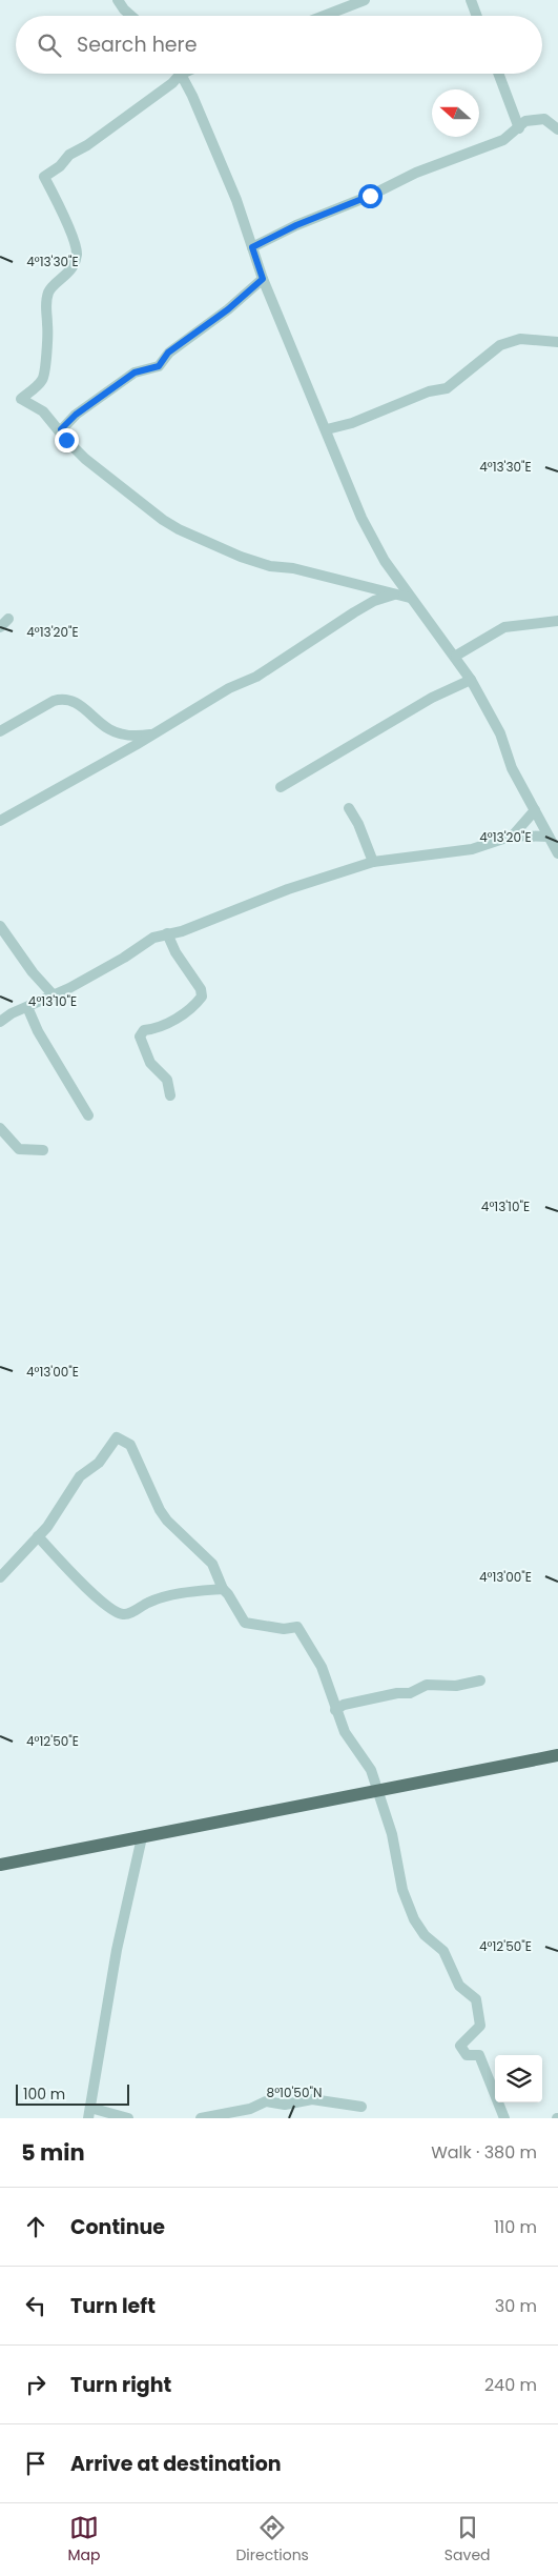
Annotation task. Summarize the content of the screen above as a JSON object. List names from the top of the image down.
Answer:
{
  "scale_bar": "100 m",
  "north": "left",
  "page": {
    "search": "Search here",
    "scale": "100 m",
    "heading": ["5 min", "Walk · 380 m"],
    "list": [
      ["Continue", "110 m"],
      ["Turn left", "30 m"],
      ["Turn right", "240 m"],
      "Arrive at destination"
    ],
    "nav": ["Map", "Directions", "Saved"]
  },
  "coordinates": [
    "4°13'30\"E",
    "4°13'20\"E",
    "4°13'10\"E",
    "4°13'00\"E",
    "4°12'50\"E",
    "8°10'50\"N"
  ]
}
